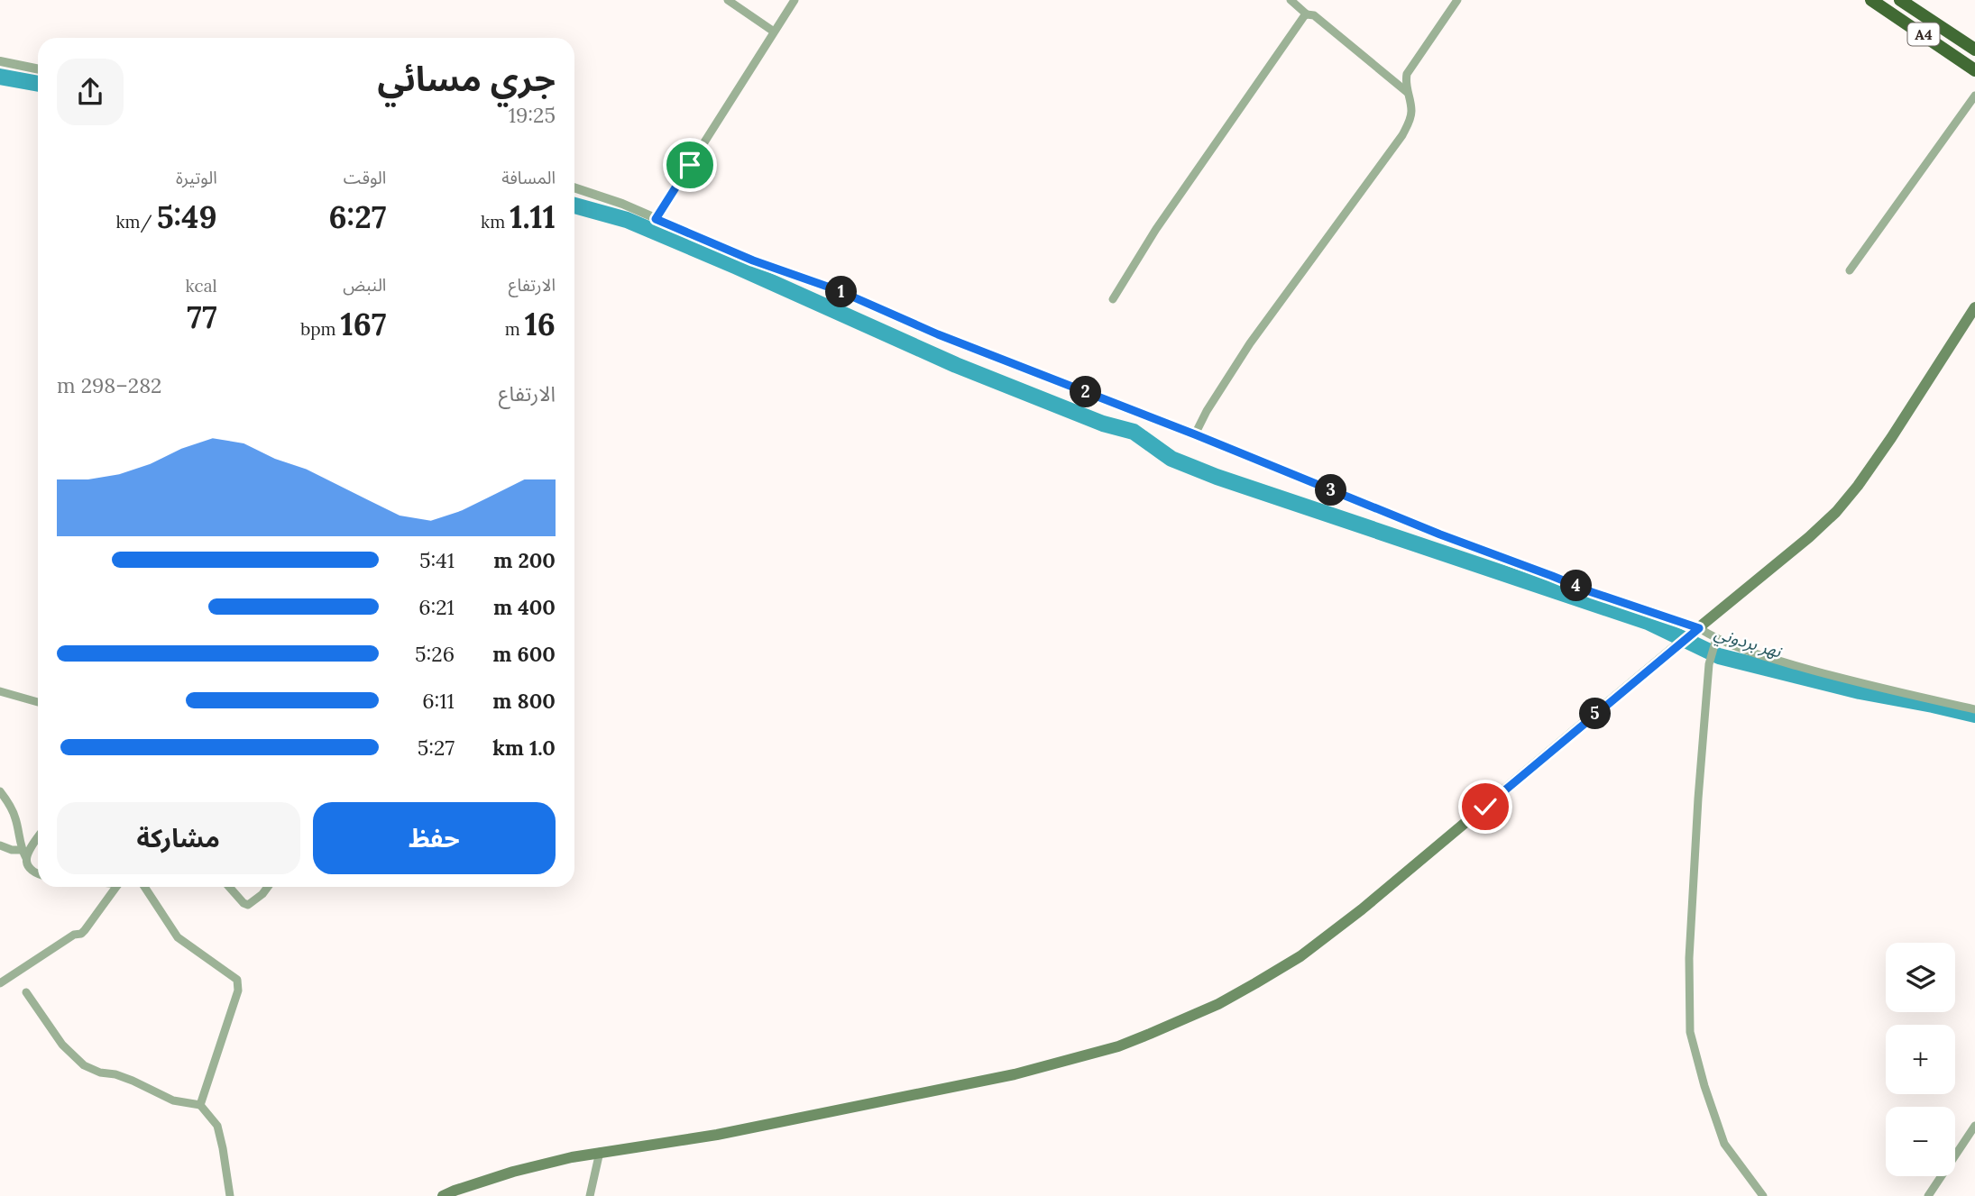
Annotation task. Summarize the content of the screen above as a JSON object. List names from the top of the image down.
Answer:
{
  "streets": {
    "highway": ["A4"]
  },
  "water": ["نهر بردوني"],
  "page": {
    "heading": ["جري مسائي", "19:25"],
    "stats": [
      ["المسافة", "1.11 km"],
      ["الوقت", "6:27"],
      ["الوتيرة", "5:49 /km"],
      ["الارتفاع", "16 m"],
      ["النبض", "167 bpm"],
      ["kcal", "77"]
    ],
    "pins": [
      "1",
      "2",
      "3",
      "4",
      "5"
    ],
    "chart": ["الارتفاع", "282–298 m"],
    "list": [
      {
        "name": "200 m",
        "note": "5:41"
      },
      {
        "name": "400 m",
        "note": "6:21"
      },
      {
        "name": "600 m",
        "note": "5:26"
      },
      {
        "name": "800 m",
        "note": "6:11"
      },
      {
        "name": "1.0 km",
        "note": "5:27"
      }
    ],
    "buttons": ["حفظ", "مشاركة"],
    "map_buttons": ["+", "−"]
  }
}
